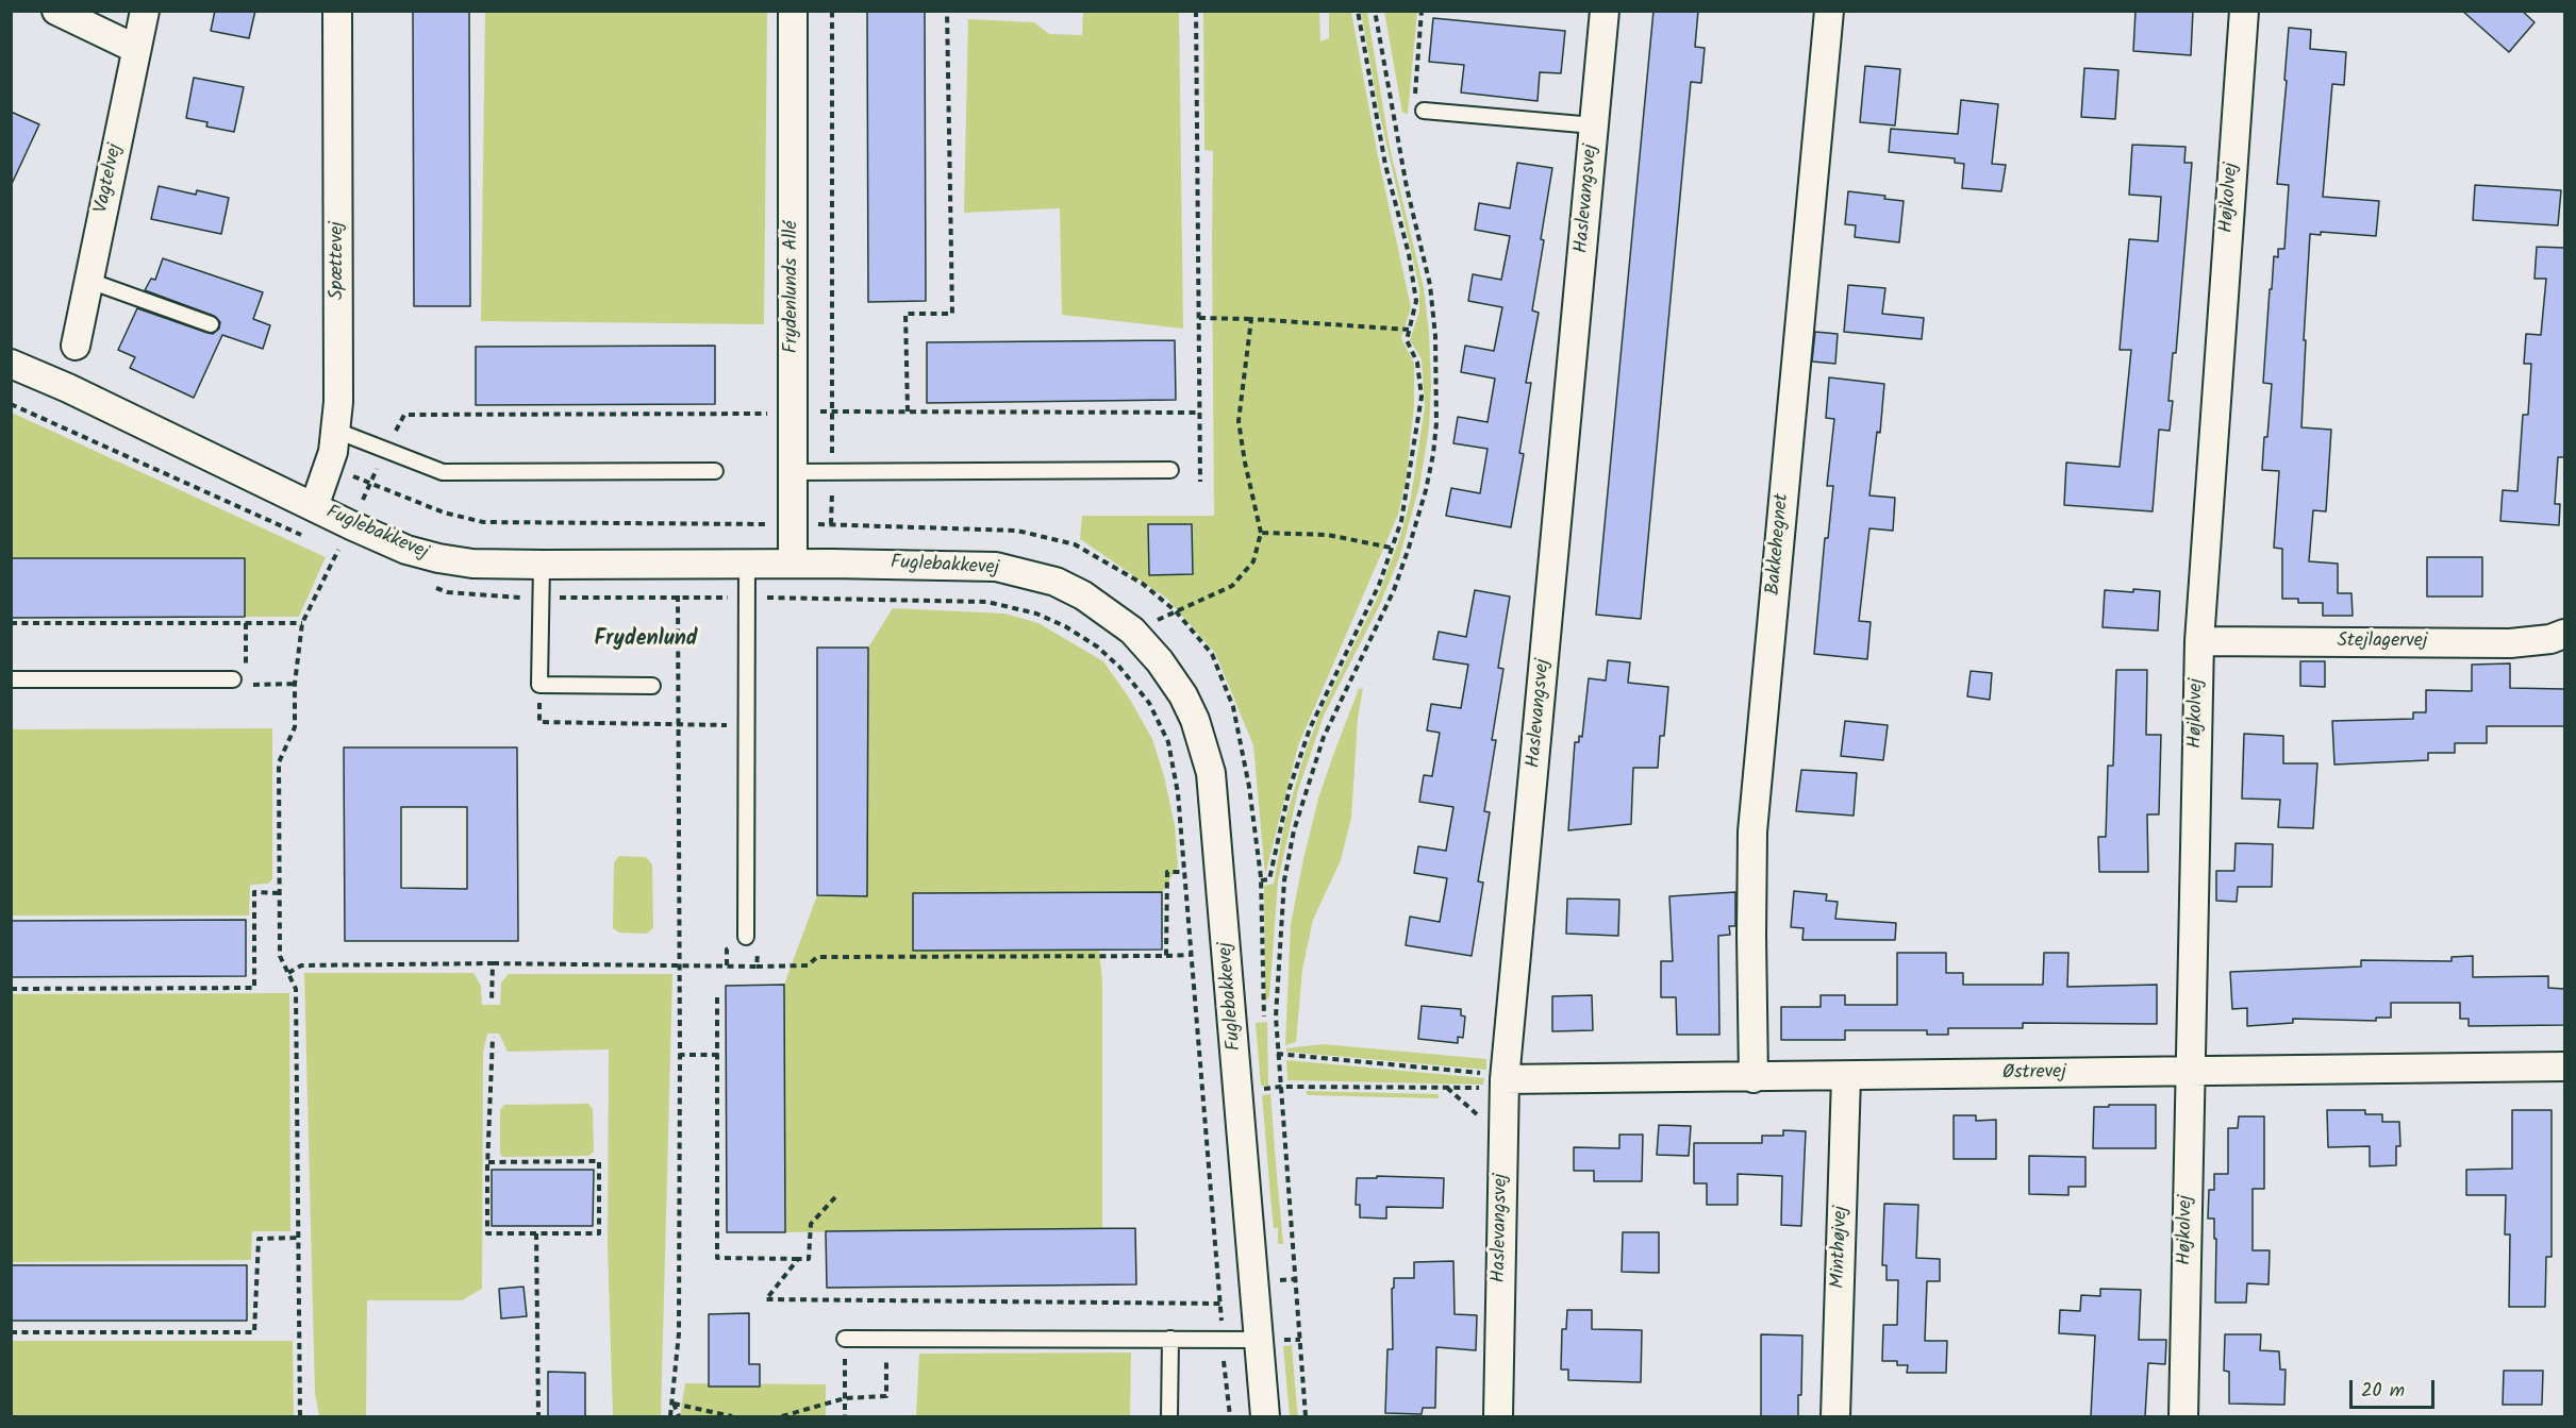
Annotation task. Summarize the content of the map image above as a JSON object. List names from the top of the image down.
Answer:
{
  "streets": {
    "street": [
      "Vagtelvej",
      "Højkolvej",
      "Haslevangsvej",
      "Spættevej",
      "Frydenlunds Allé",
      "Fuglebakkevej",
      "Bakkehegnet",
      "Stejlagervej",
      "Østrevej",
      "Minthøjvej"
    ]
  },
  "crossings": [
    ["Højkolvej", "Stejlagervej"],
    ["Højkolvej", "Østrevej"],
    ["Haslevangsvej", "Østrevej"],
    ["Spættevej", "Fuglebakkevej"],
    ["Frydenlunds Allé", "Fuglebakkevej"],
    ["Bakkehegnet", "Østrevej"],
    ["Østrevej", "Minthøjvej"]
  ],
  "districts": ["Frydenlund"],
  "scale_bar": "20 m"
}
